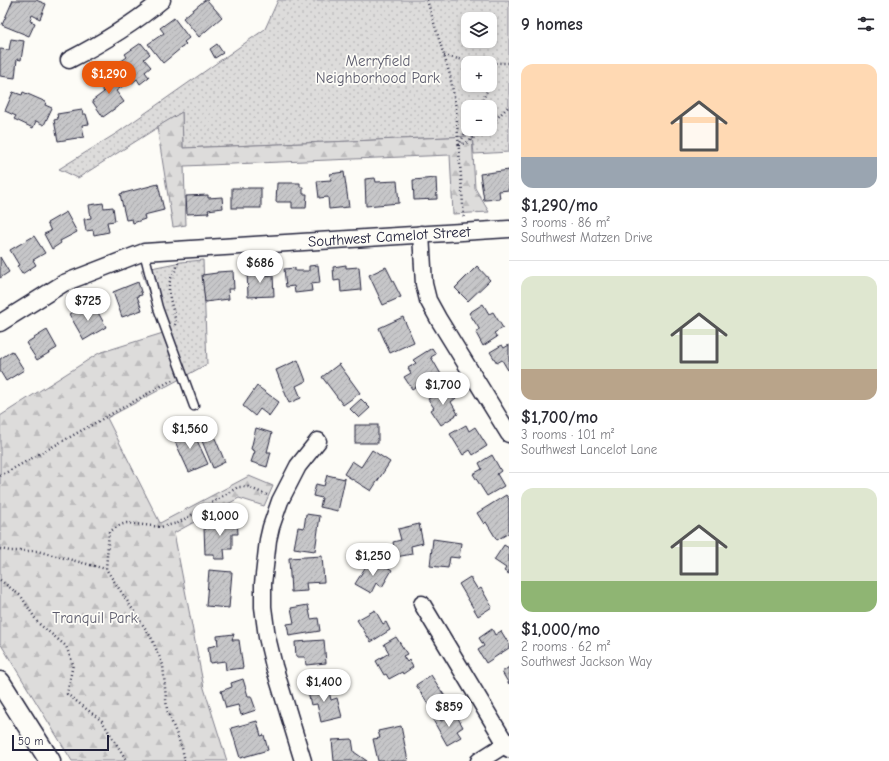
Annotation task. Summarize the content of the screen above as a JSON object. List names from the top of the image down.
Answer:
{
  "streets": {
    "street": ["Southwest Camelot Street"]
  },
  "parks": ["Merryfield Neighborhood Park", "Tranquil Park"],
  "scale_bar": "50 m",
  "page": {
    "heading": "9 homes",
    "map_buttons": ["+", "−"],
    "list": [
      {
        "name": "$1,290/mo",
        "note": "3 rooms · 86 m² · Southwest Matzen Drive"
      },
      {
        "name": "$1,700/mo",
        "note": "3 rooms · 101 m² · Southwest Lancelot Lane"
      },
      {
        "name": "$1,000/mo",
        "note": "2 rooms · 62 m² · Southwest Jackson Way"
      }
    ],
    "price": [
      "$1,290",
      "$686",
      "$725",
      "$1,700",
      "$1,560",
      "$1,000",
      "$1,250",
      "$1,400",
      "$859"
    ],
    "scale": "50 m"
  }
}
